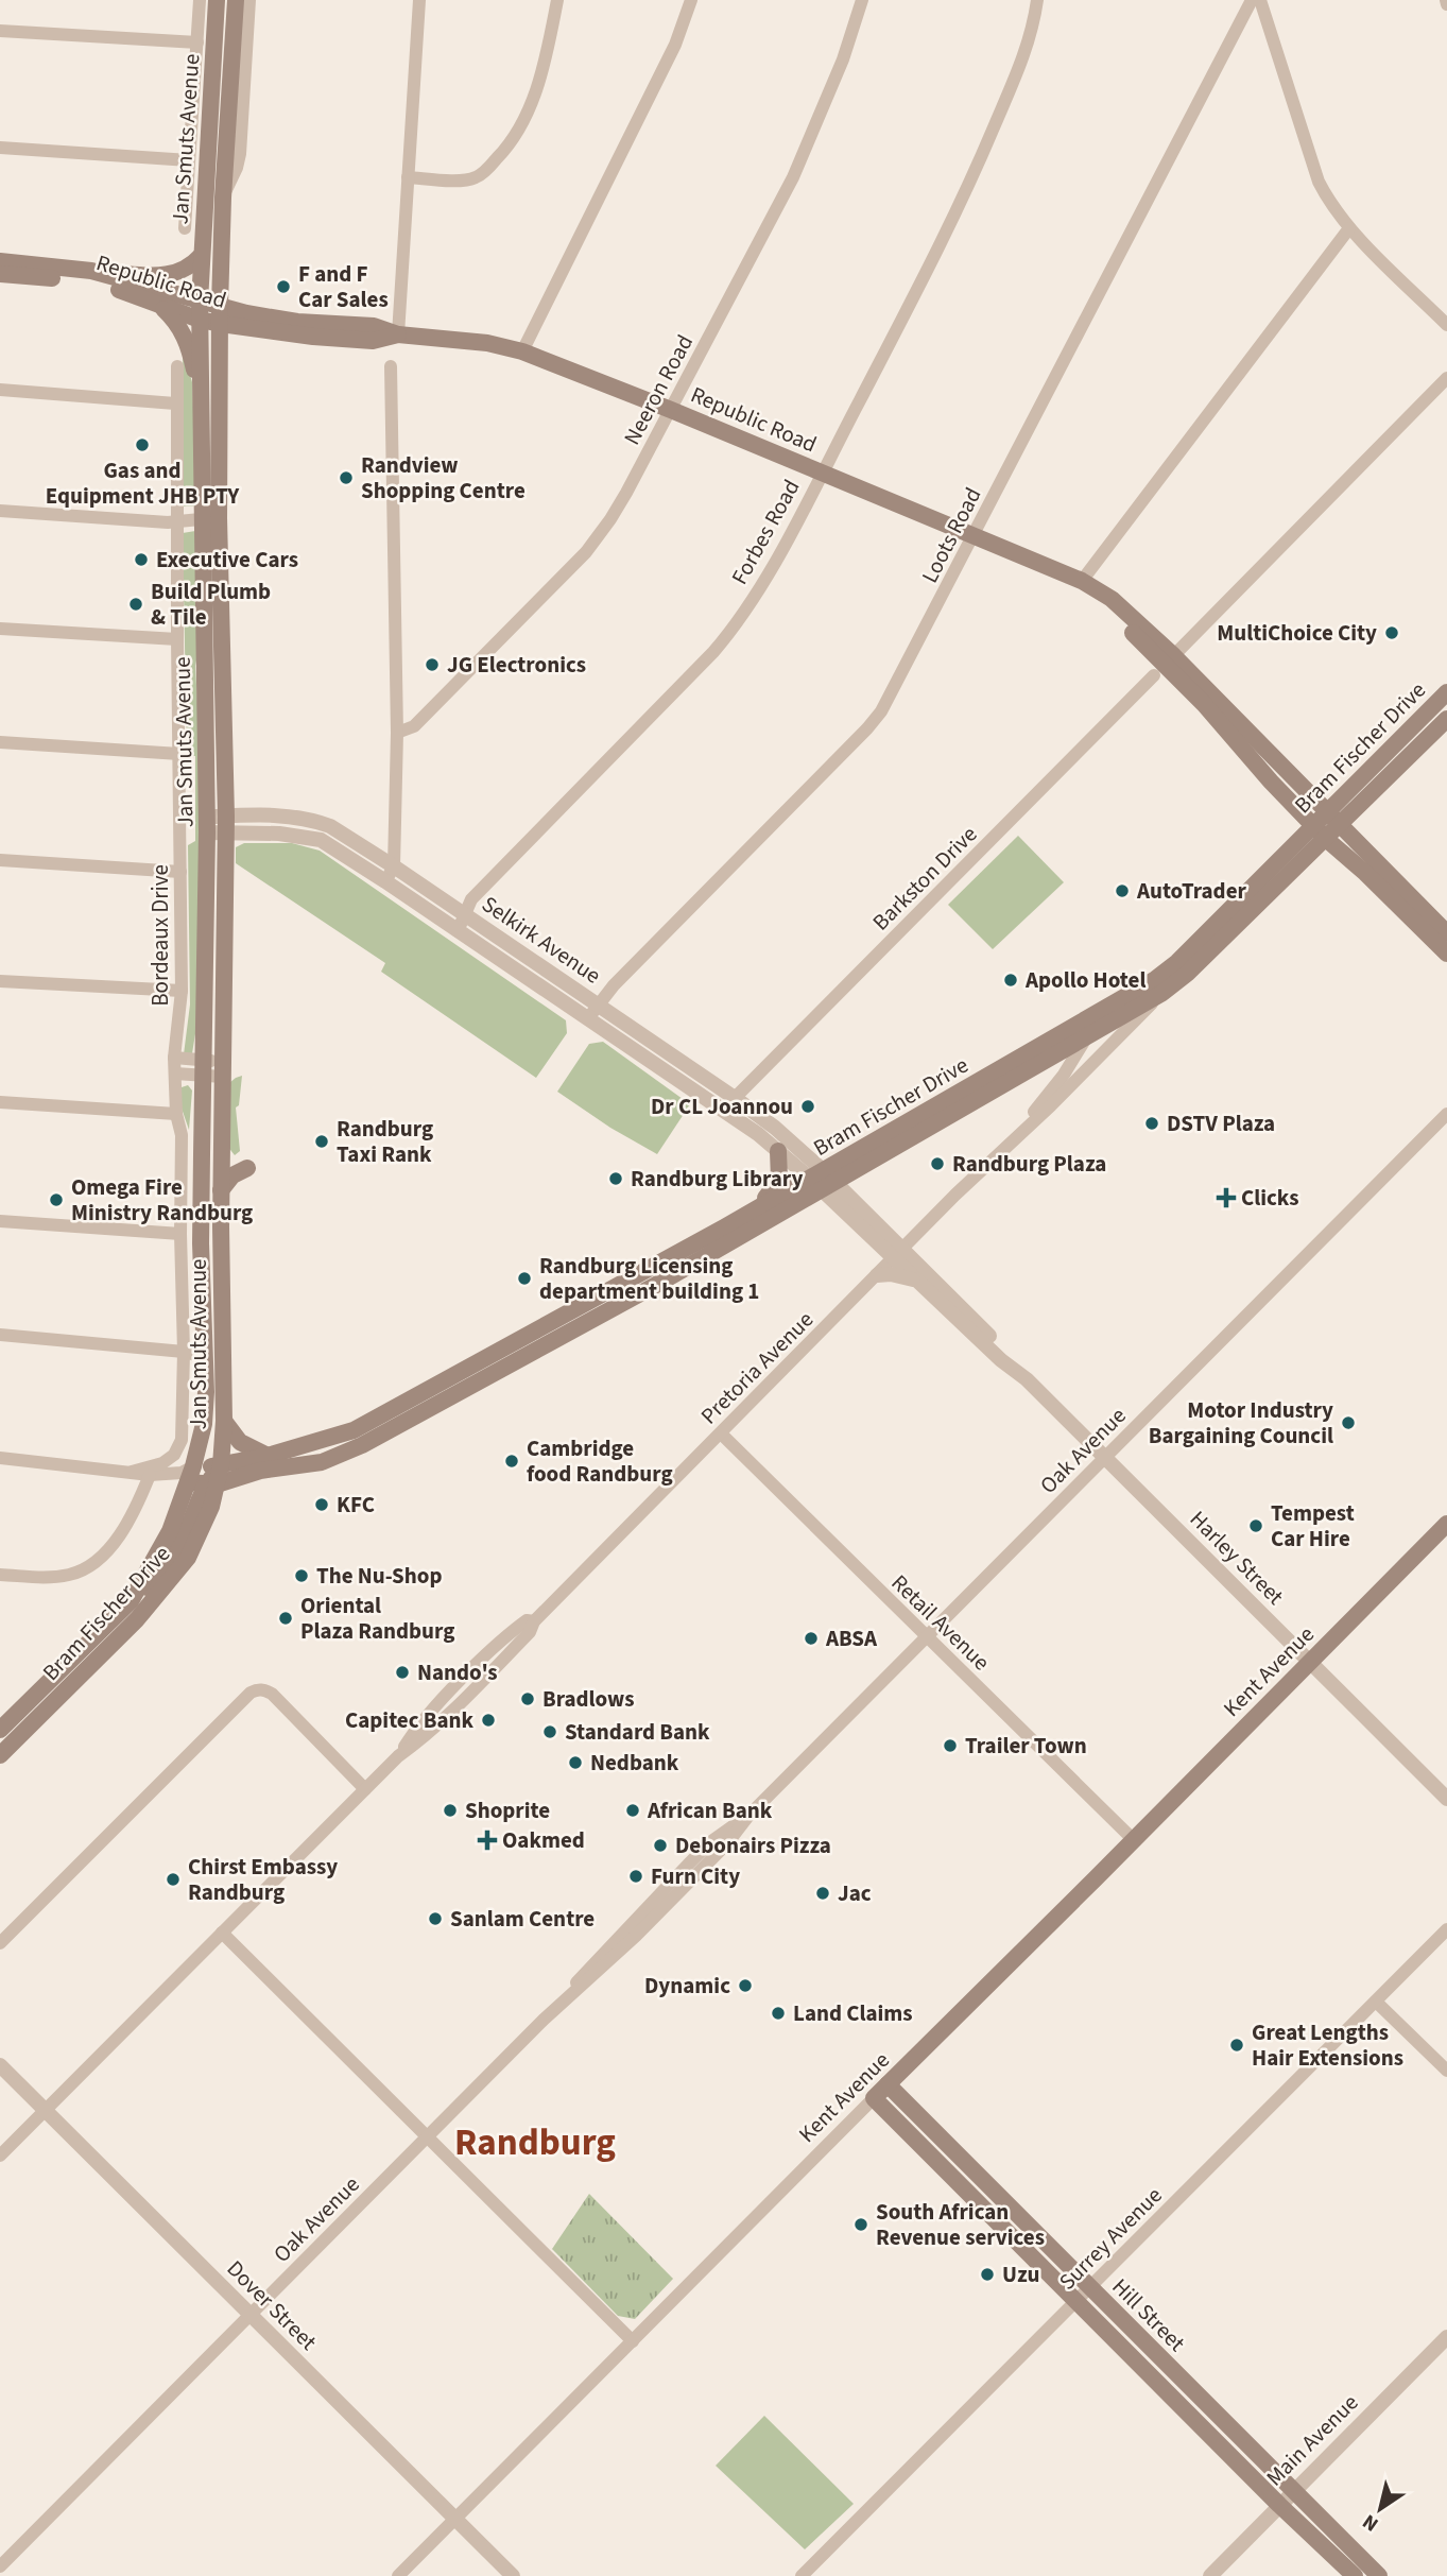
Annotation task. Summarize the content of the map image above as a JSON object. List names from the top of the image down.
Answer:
{
  "streets": {
    "main road": [
      "Jan Smuts Avenue",
      "Republic Road",
      "Bram Fischer Drive",
      "Kent Avenue",
      "Hill Street"
    ],
    "street": [
      "Neeron Road",
      "Forbes Road",
      "Loots Road",
      "Barkston Drive",
      "Bordeaux Drive",
      "Selkirk Avenue",
      "Pretoria Avenue",
      "Oak Avenue",
      "Harley Street",
      "Retail Avenue",
      "Surrey Avenue",
      "Dover Street",
      "Main Avenue"
    ]
  },
  "crossings": [
    ["Jan Smuts Avenue", "Republic Road"],
    ["Jan Smuts Avenue", "Bram Fischer Drive"],
    ["Jan Smuts Avenue", "Selkirk Avenue"],
    ["Republic Road", "Neeron Road"],
    ["Republic Road", "Forbes Road"],
    ["Republic Road", "Loots Road"],
    ["Republic Road", "Bram Fischer Drive"],
    ["Republic Road", "Barkston Drive"],
    ["Forbes Road", "Selkirk Avenue"],
    ["Loots Road", "Selkirk Avenue"],
    ["Bram Fischer Drive", "Selkirk Avenue"],
    ["Bram Fischer Drive", "Pretoria Avenue"],
    ["Bram Fischer Drive", "Harley Street"],
    ["Barkston Drive", "Selkirk Avenue"],
    ["Selkirk Avenue", "Harley Street"],
    ["Pretoria Avenue", "Harley Street"],
    ["Pretoria Avenue", "Retail Avenue"],
    ["Pretoria Avenue", "Dover Street"],
    ["Oak Avenue", "Harley Street"],
    ["Oak Avenue", "Retail Avenue"],
    ["Oak Avenue", "Dover Street"],
    ["Harley Street", "Kent Avenue"],
    ["Retail Avenue", "Kent Avenue"],
    ["Kent Avenue", "Dover Street"],
    ["Kent Avenue", "Hill Street"],
    ["Surrey Avenue", "Hill Street"],
    ["Hill Street", "Main Avenue"]
  ],
  "districts": ["Randburg"],
  "places": {
    "other": [
      "F and F Car Sales",
      "Gas and Equipment JHB PTY",
      "Randview Shopping Centre",
      "Executive Cars",
      "Build Plumb & Tile",
      "MultiChoice City",
      "JG Electronics",
      "AutoTrader",
      "Apollo Hotel",
      "Dr CL Joannou",
      "DSTV Plaza",
      "Randburg Taxi Rank",
      "Randburg Plaza",
      "Randburg Library",
      "Omega Fire Ministry Randburg",
      "Randburg Licensing department building 1",
      "Motor Industry Bargaining Council",
      "Cambridge food Randburg",
      "KFC",
      "Tempest Car Hire",
      "The Nu-Shop",
      "Oriental Plaza Randburg",
      "ABSA",
      "Nando's",
      "Bradlows",
      "Capitec Bank",
      "Standard Bank",
      "Trailer Town",
      "Nedbank",
      "Shoprite",
      "African Bank",
      "Debonairs Pizza",
      "Furn City",
      "Chirst Embassy Randburg",
      "Jac",
      "Sanlam Centre",
      "Dynamic",
      "Land Claims",
      "Great Lengths Hair Extensions",
      "South African Revenue services",
      "Uzu"
    ],
    "health": ["Clicks", "Oakmed"]
  },
  "north": "bottom left"
}
